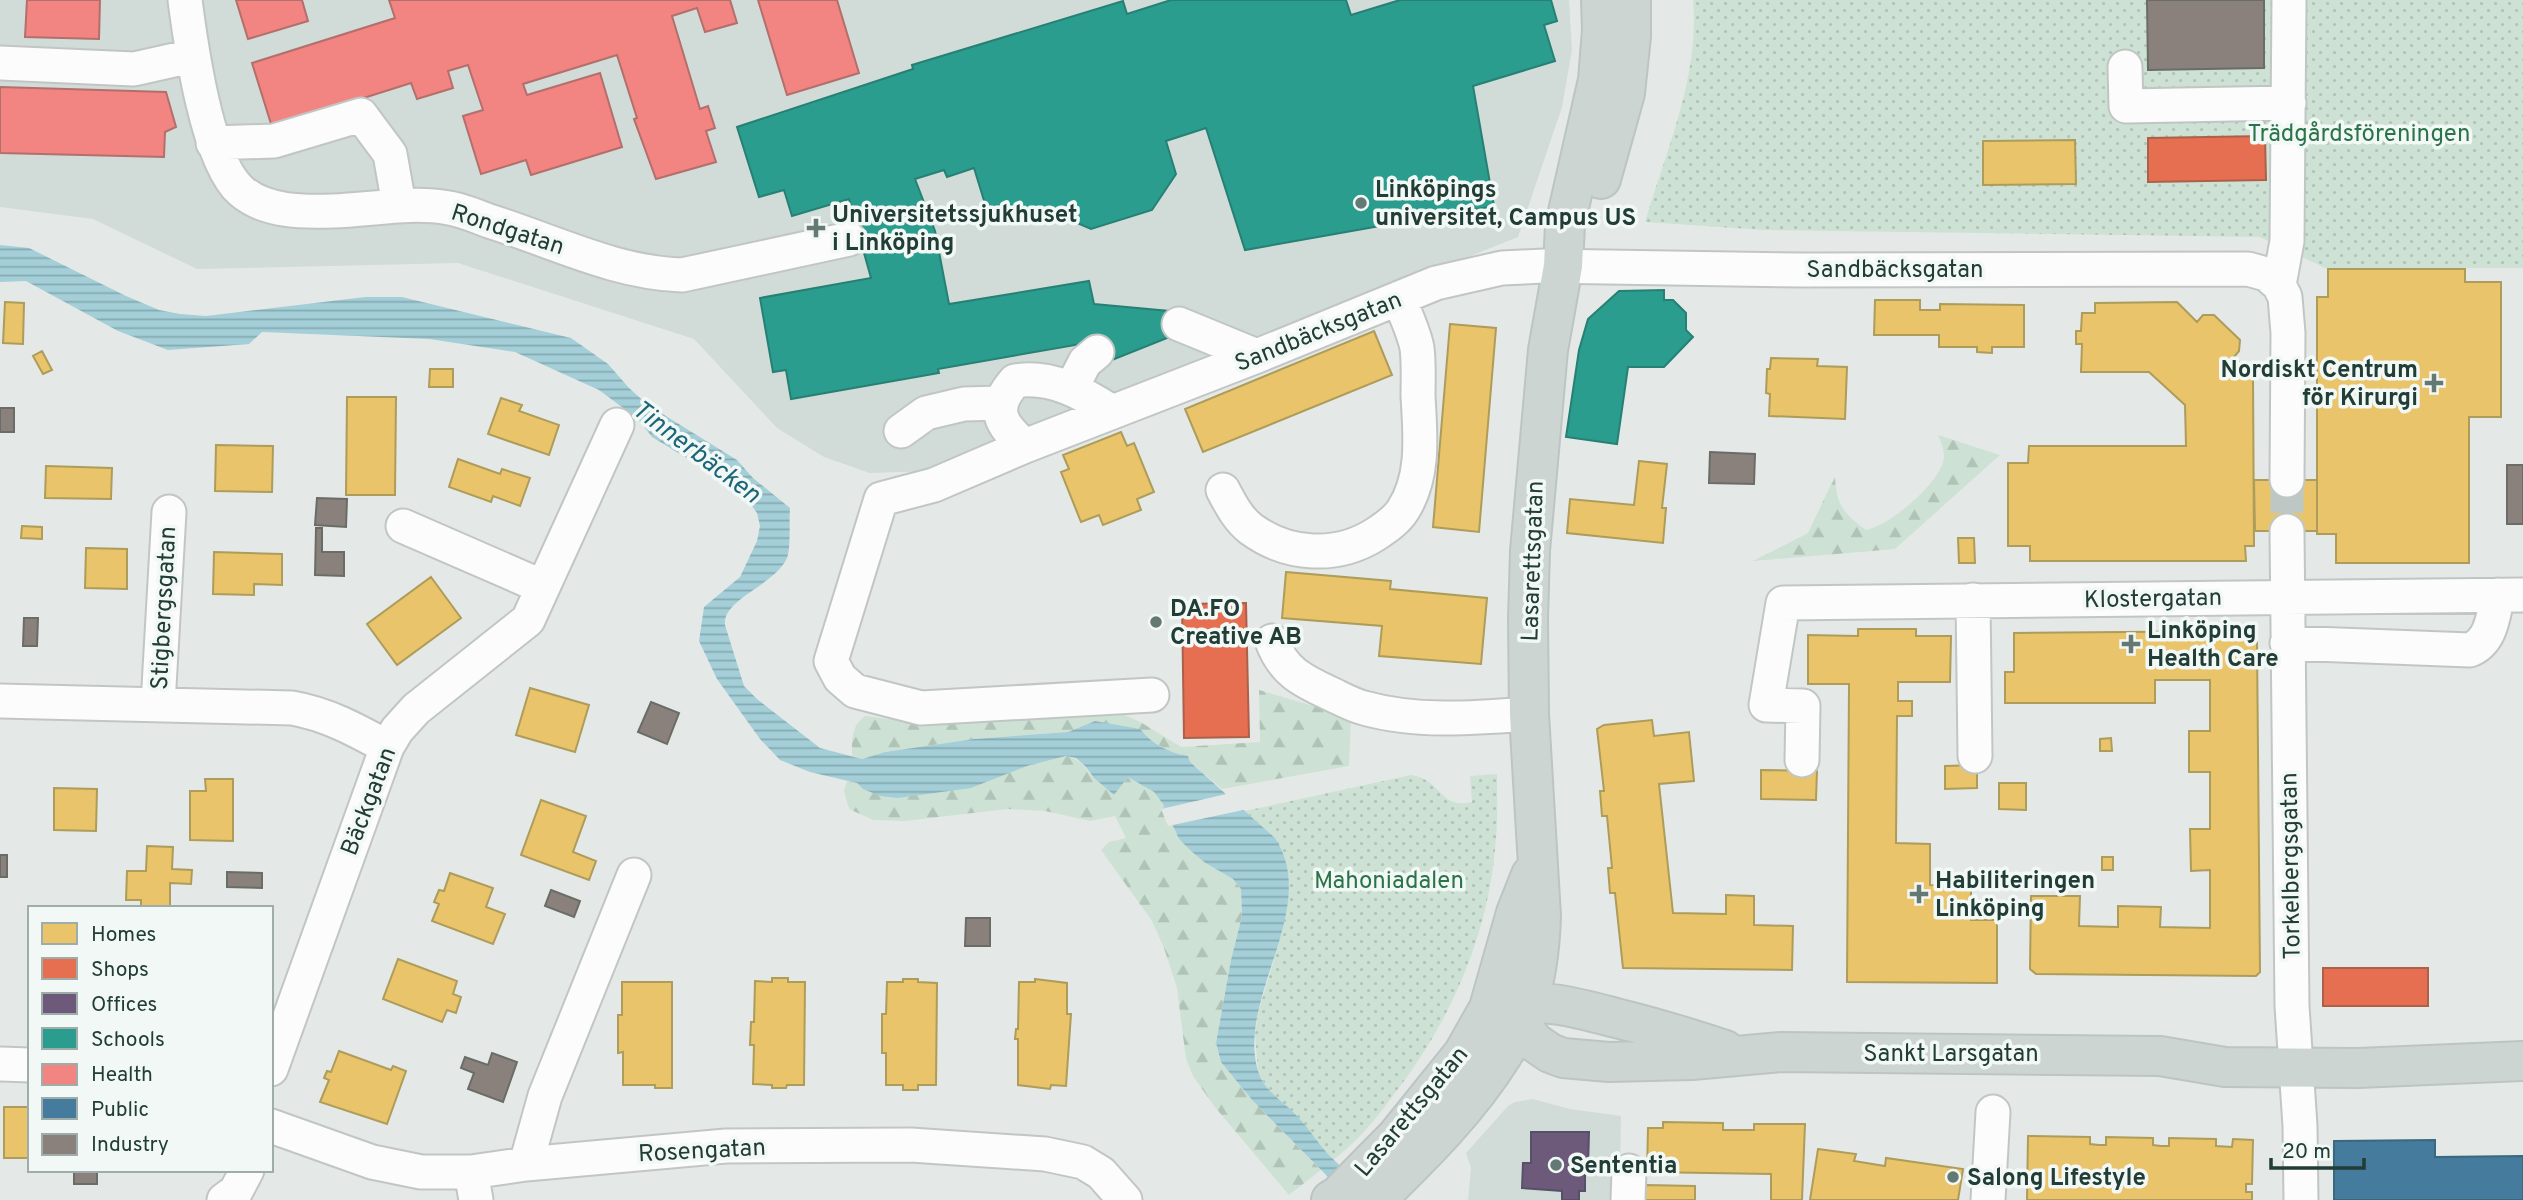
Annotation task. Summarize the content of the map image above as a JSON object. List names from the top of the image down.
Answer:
{
  "streets": {
    "main road": ["Lasarettsgatan", "Sankt Larsgatan"],
    "street": [
      "Rondgatan",
      "Sandbäcksgatan",
      "Klostergatan",
      "Stigbergsgatan",
      "Bäckgatan",
      "Torkelbergsgatan",
      "Rosengatan"
    ]
  },
  "crossings": [
    ["Sandbäcksgatan", "Lasarettsgatan"],
    ["Lasarettsgatan", "Sankt Larsgatan"],
    ["Klostergatan", "Torkelbergsgatan"],
    ["Stigbergsgatan", "Bäckgatan"],
    ["Torkelbergsgatan", "Sankt Larsgatan"]
  ],
  "water": ["Tinnerbäcken"],
  "parks": ["Trädgårdsföreningen", "Mahoniadalen"],
  "places": {
    "other": [
      "Linköpings universitet, Campus US",
      "DA.FO Creative AB",
      "Sententia",
      "Salong Lifestyle"
    ],
    "health": [
      "Universitetssjukhuset i Linköping",
      "Nordiskt Centrum för Kirurgi",
      "Linköping Health Care",
      "Habiliteringen Linköping"
    ]
  },
  "legend": [
    "Homes",
    "Shops",
    "Offices",
    "Schools",
    "Health",
    "Public",
    "Industry"
  ],
  "scale_bar": "20 m"
}
